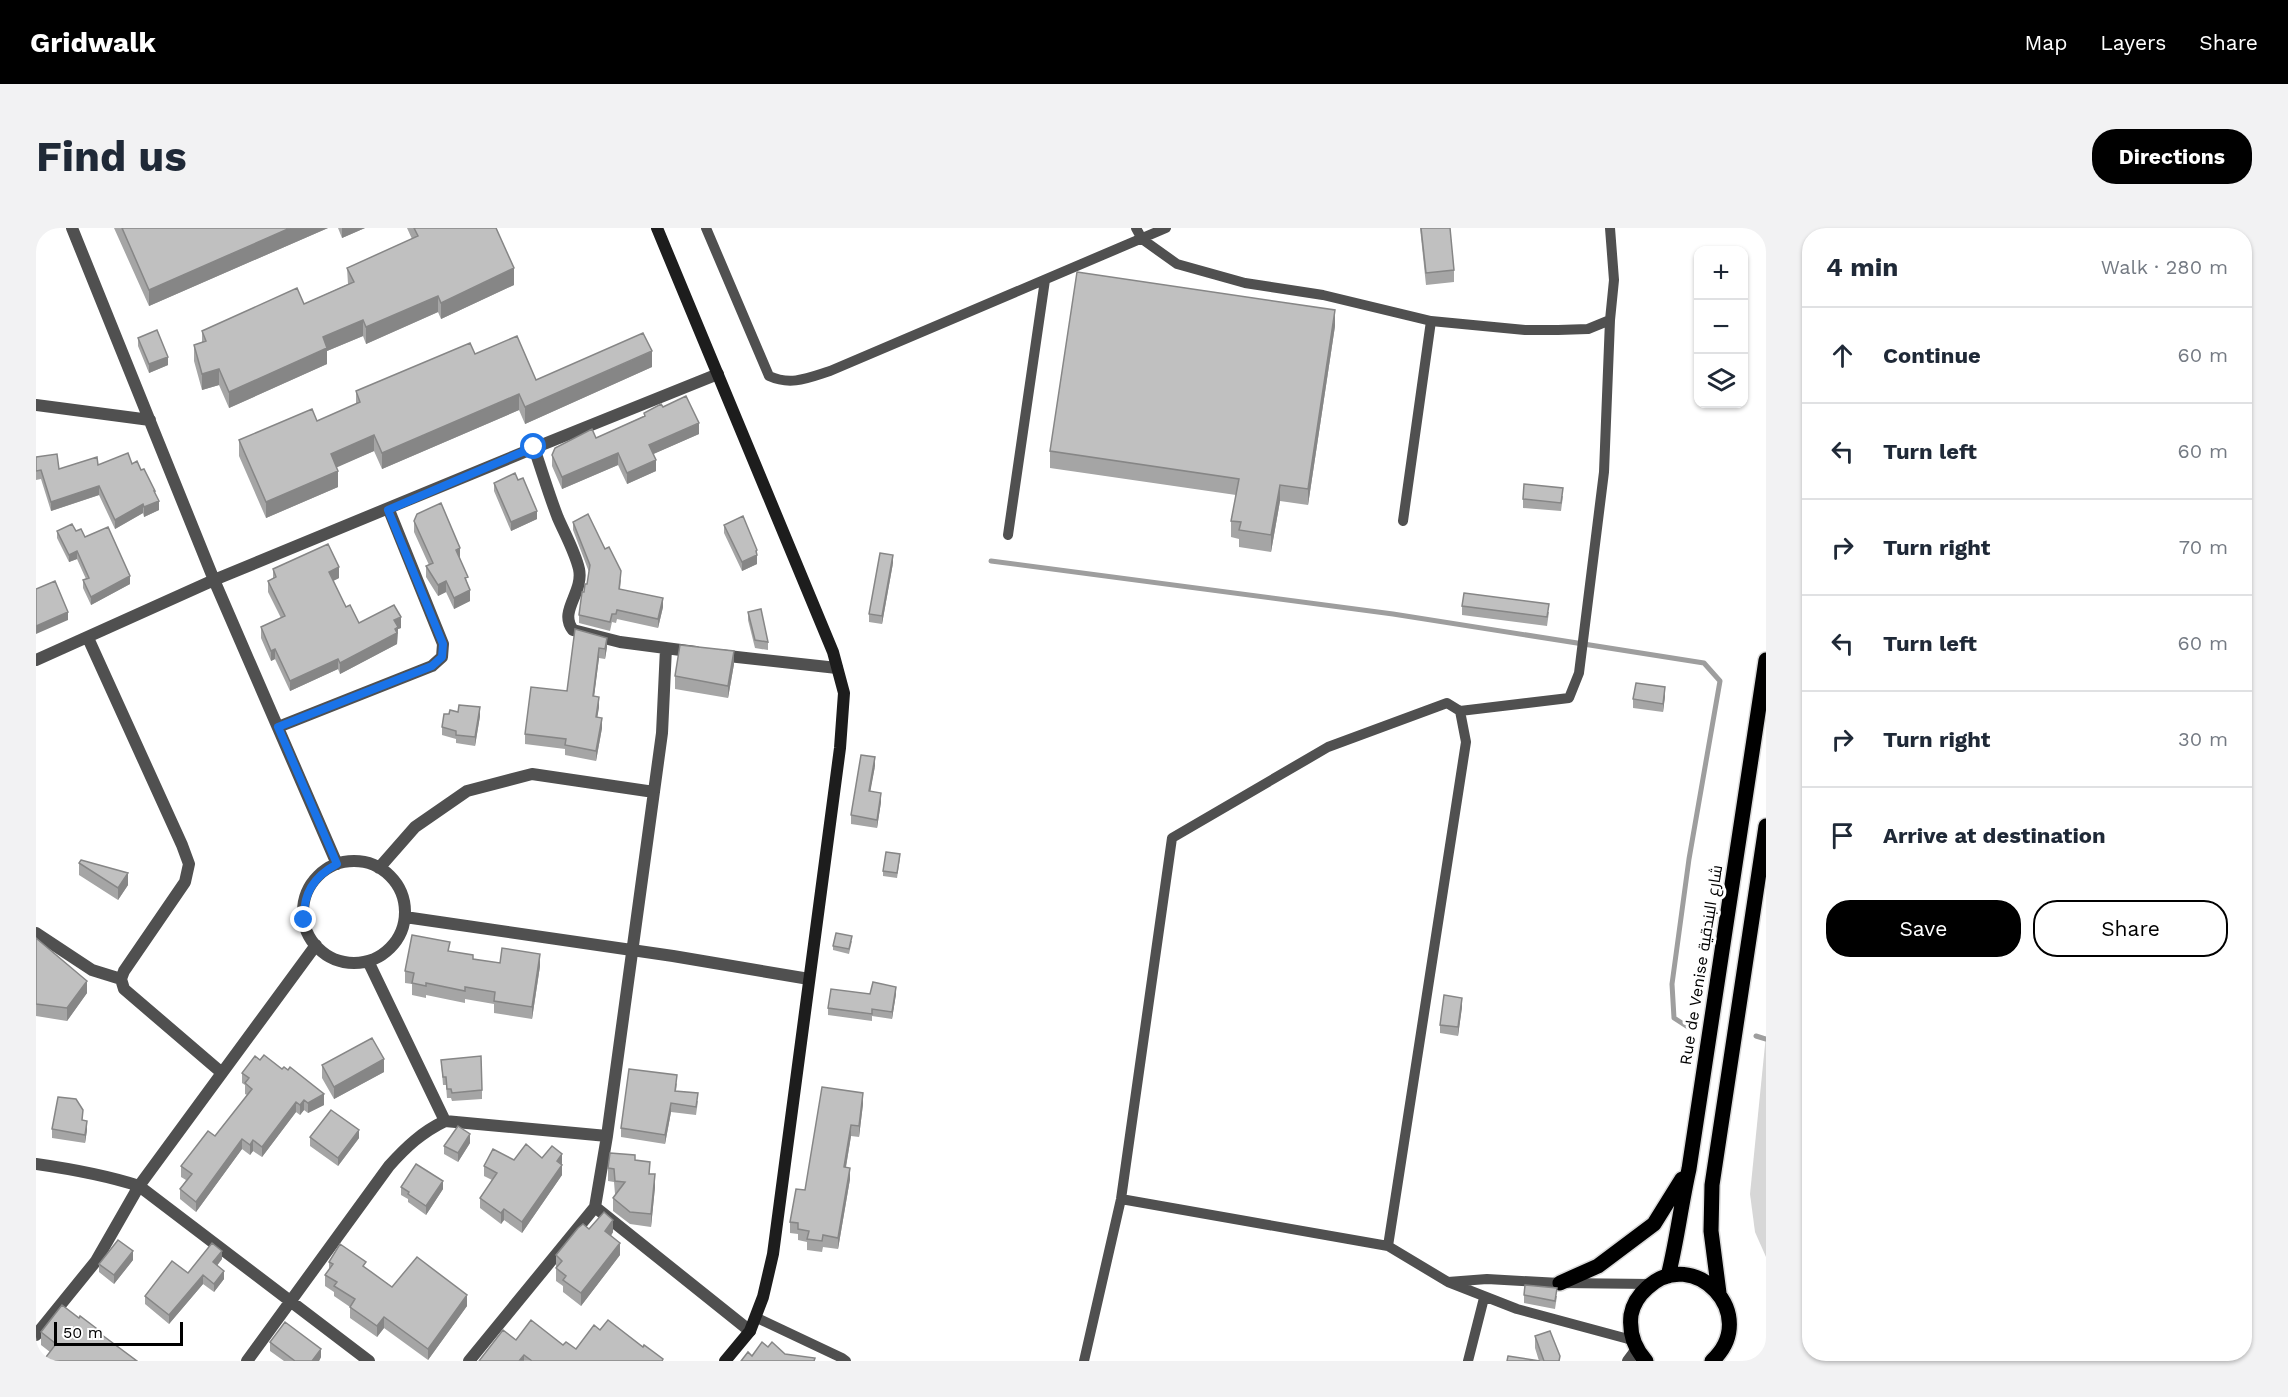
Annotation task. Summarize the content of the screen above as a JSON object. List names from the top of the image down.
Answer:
{
  "streets": {
    "main road": ["Rue de Venise شارع البندقية"]
  },
  "scale_bar": "50 m",
  "page": {
    "header": "Gridwalk",
    "nav": ["Map", "Layers", "Share"],
    "buttons": [
      "Directions",
      ["Save", "Share"]
    ],
    "title": "Find us",
    "heading": ["4 min", "Walk · 280 m"],
    "map_buttons": ["+", "−"],
    "list": [
      ["Continue", "60 m"],
      ["Turn left", "60 m"],
      ["Turn right", "70 m"],
      ["Turn left", "60 m"],
      ["Turn right", "30 m"],
      "Arrive at destination"
    ],
    "scale": "50 m"
  }
}
